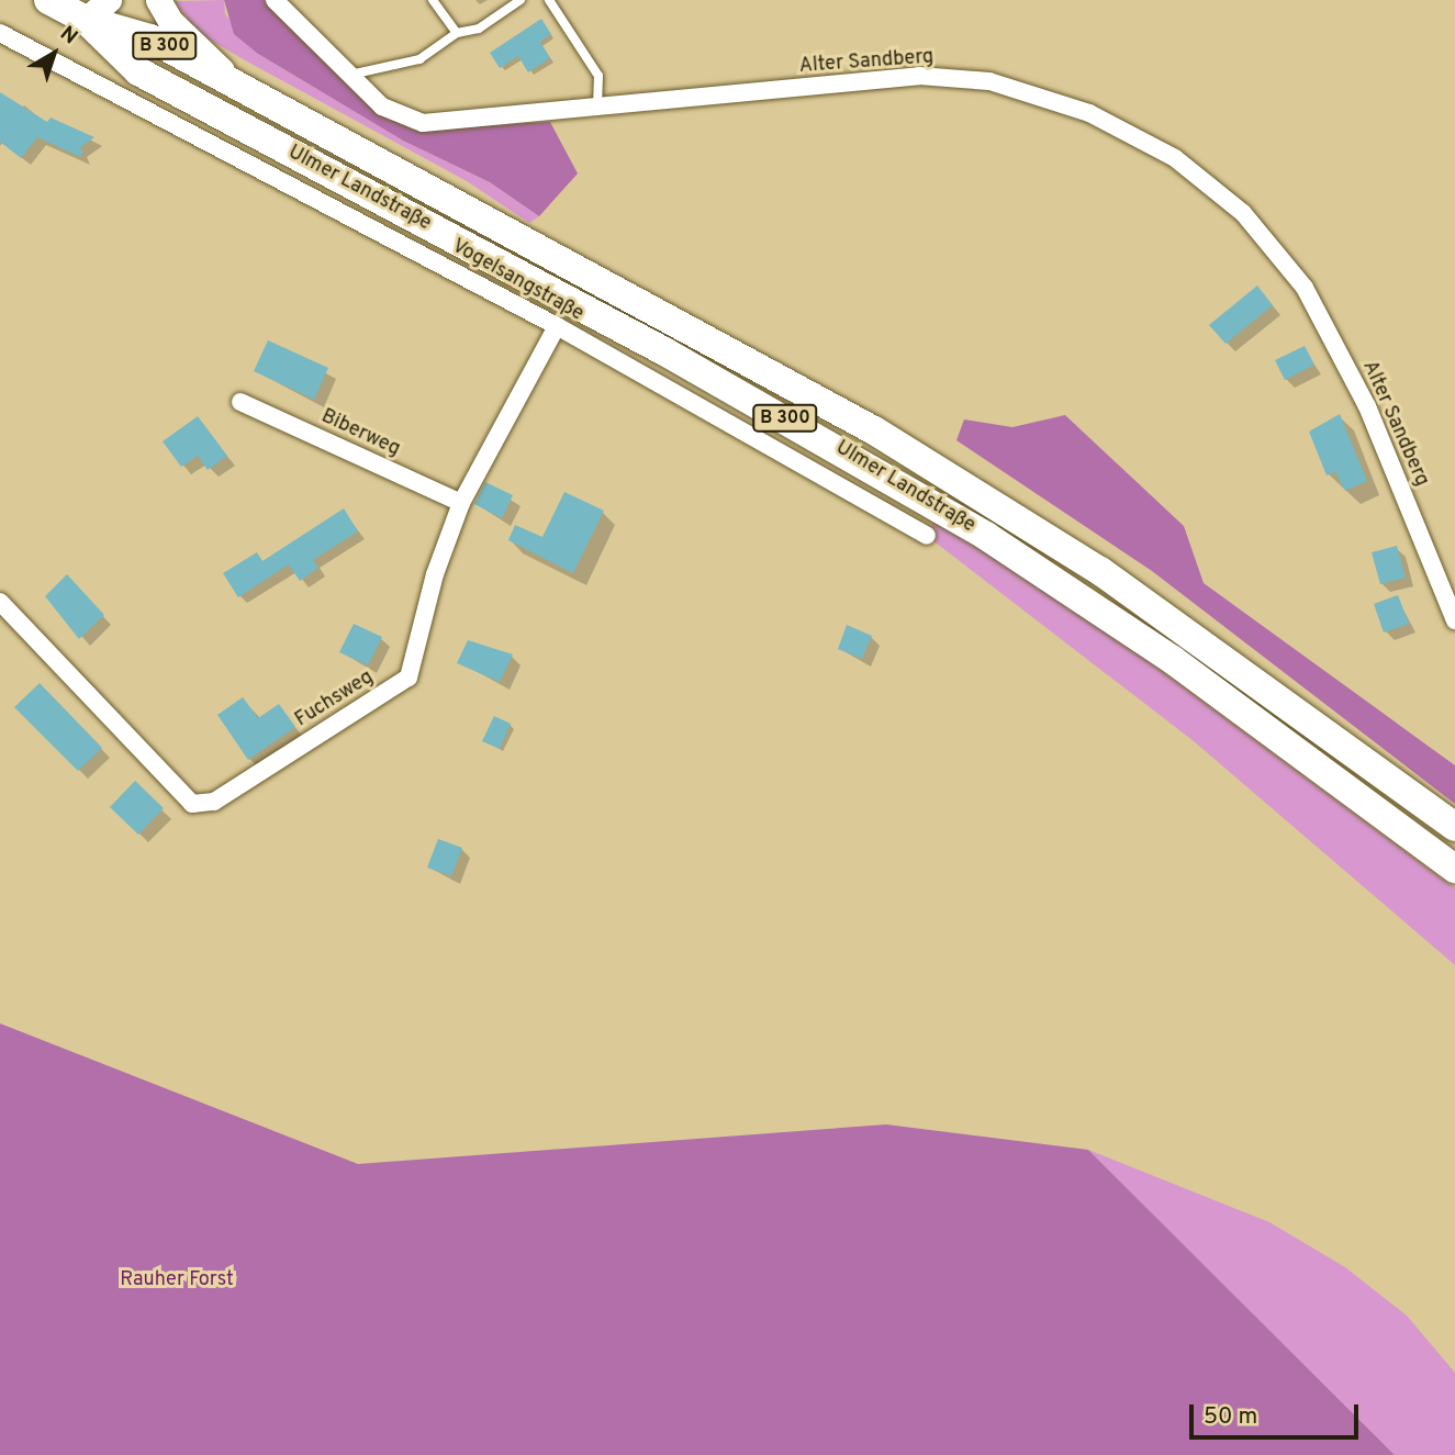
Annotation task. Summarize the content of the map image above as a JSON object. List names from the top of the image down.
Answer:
{
  "streets": {
    "main road": ["B 300", "Ulmer Landstraße"],
    "street": [
      "Alter Sandberg",
      "Vogelsangstraße",
      "Biberweg",
      "Fuchsweg"
    ]
  },
  "crossings": [
    ["Vogelsangstraße", "Fuchsweg"],
    ["Biberweg", "Fuchsweg"]
  ],
  "parks": ["Rauher Forst"],
  "scale_bar": "50 m",
  "north": "top right"
}
